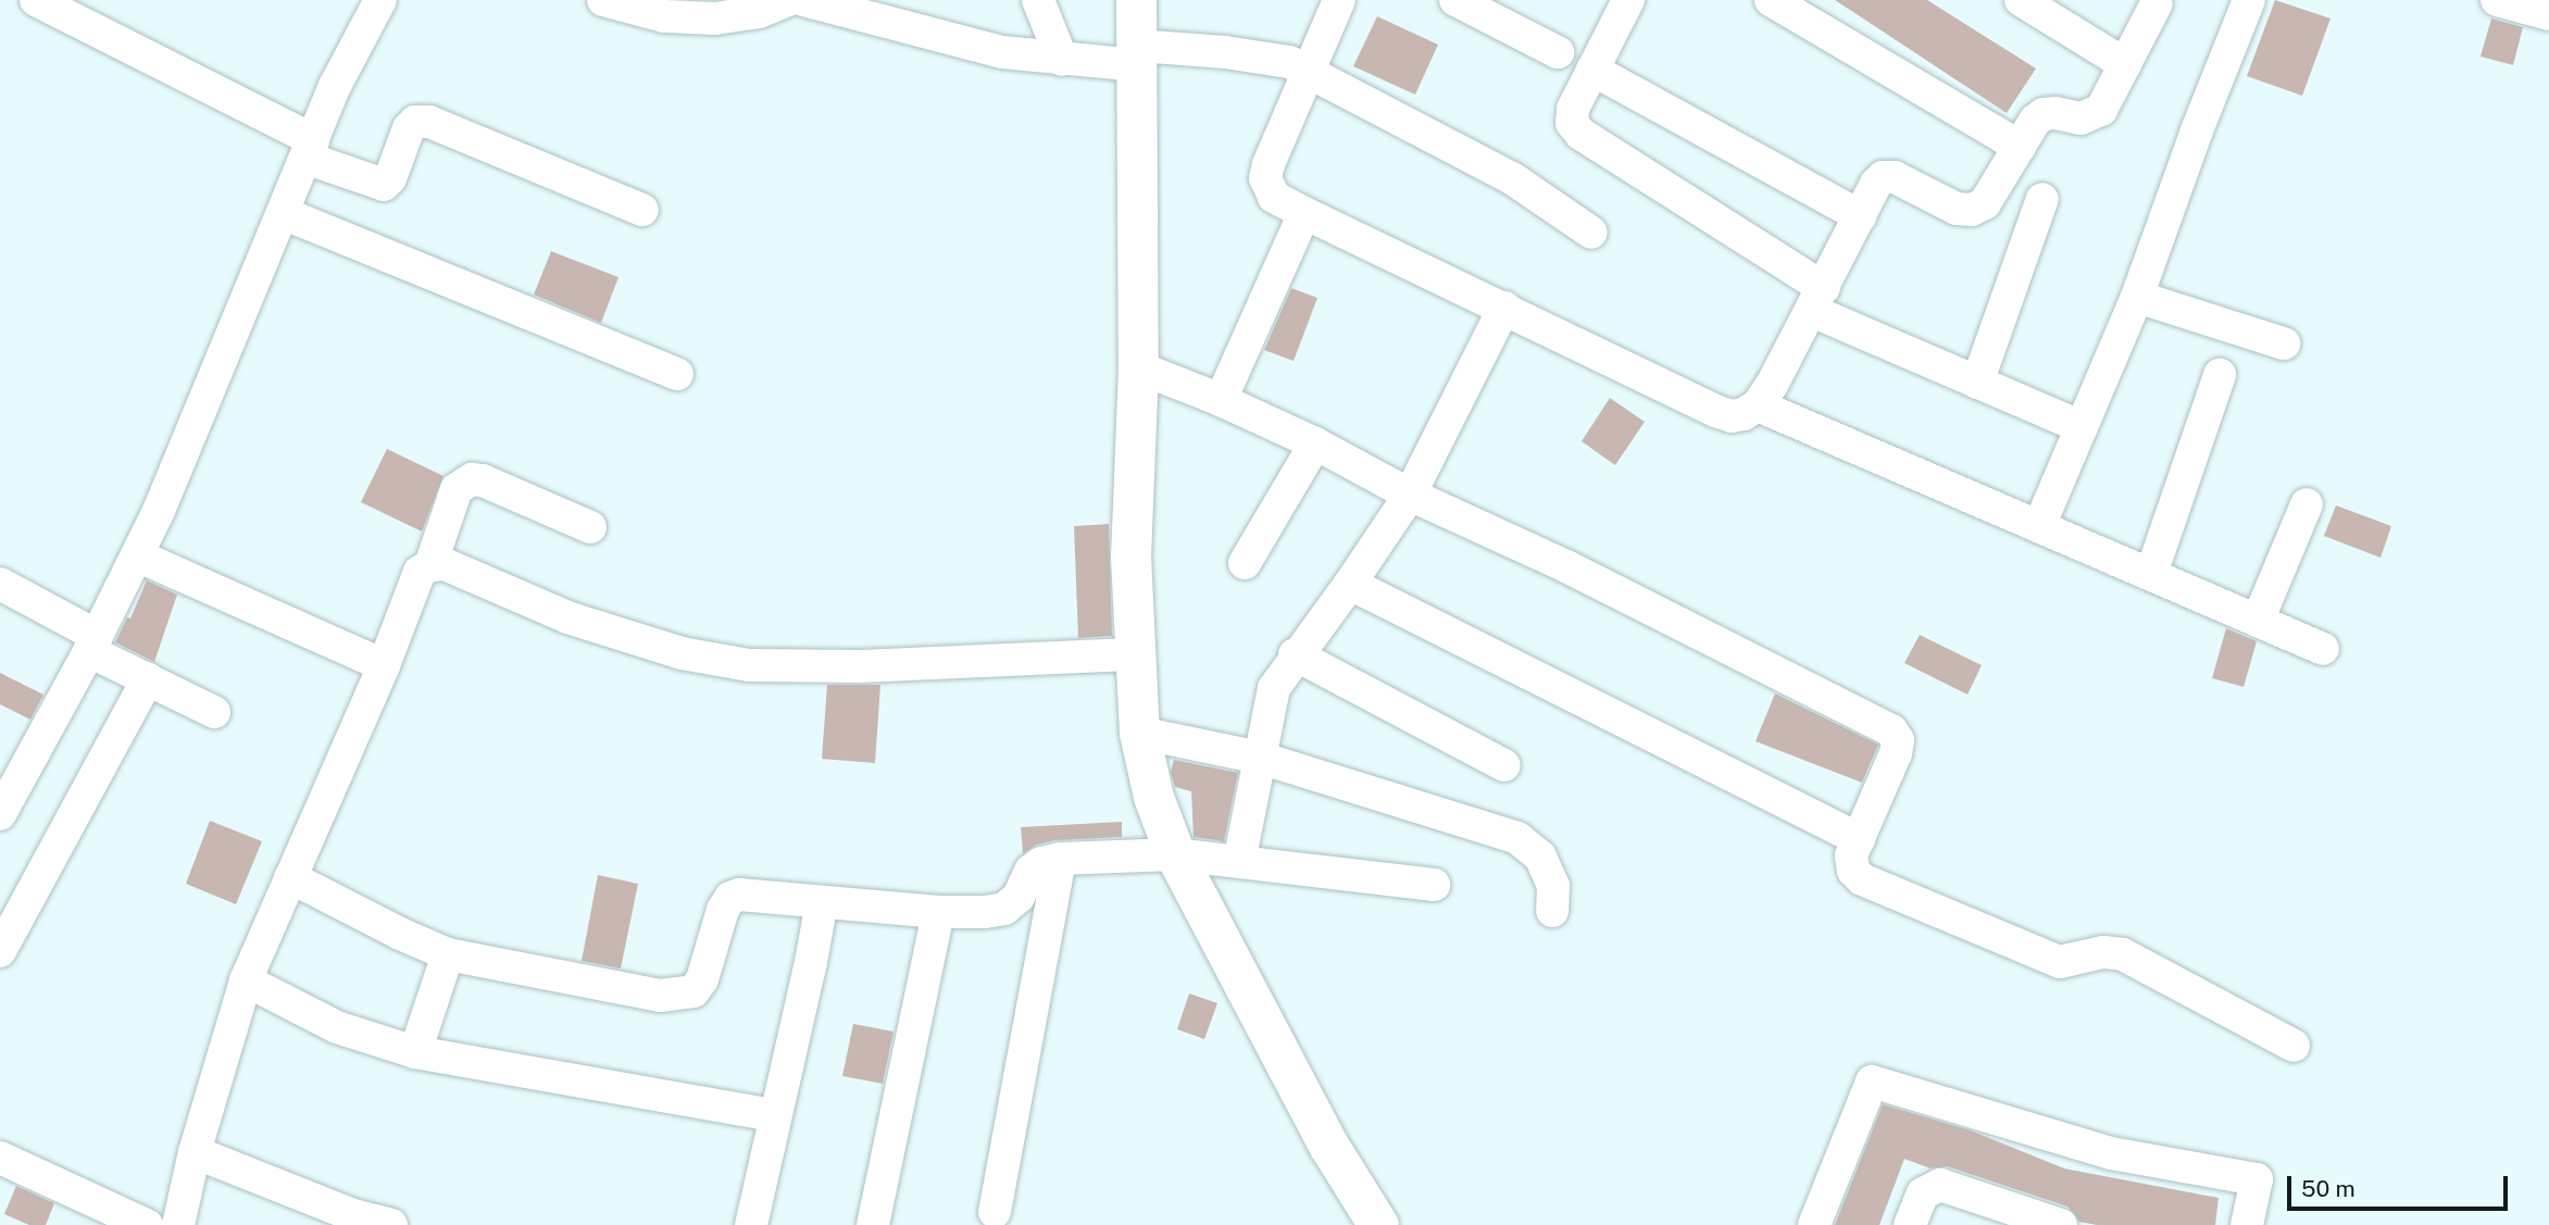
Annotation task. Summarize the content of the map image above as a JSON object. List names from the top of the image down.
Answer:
{
  "scale_bar": "50 m"
}
